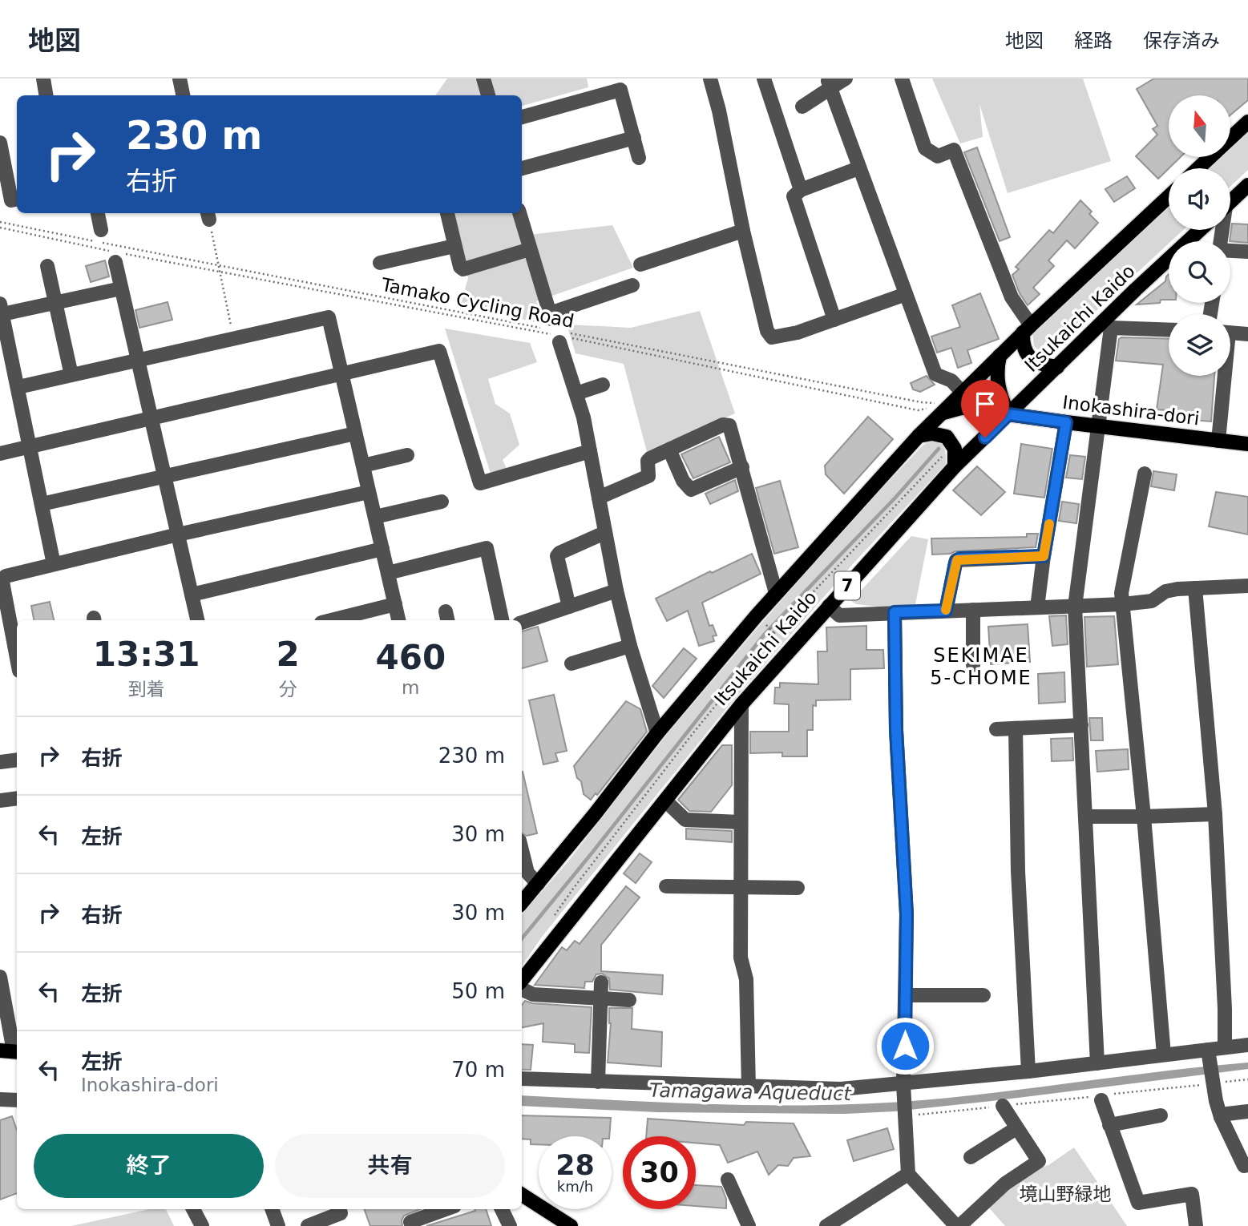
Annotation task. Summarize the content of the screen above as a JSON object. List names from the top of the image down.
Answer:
{
  "streets": {
    "main road": ["Itsukaichi Kaido", "Inokashira-dori", "7"],
    "path": ["Tamako Cycling Road"]
  },
  "crossings": [
    ["Tamako Cycling Road", "Itsukaichi Kaido"],
    ["Itsukaichi Kaido", "Inokashira-dori"]
  ],
  "districts": ["SEKIMAE 5-CHOME"],
  "water": ["Tamagawa Aqueduct"],
  "parks": ["境山野緑地"],
  "north": "top",
  "page": {
    "header": "地図",
    "nav": ["地図", "経路", "保存済み"],
    "turn": ["230 m", "右折"],
    "eta": [
      "13:31",
      "到着",
      "2",
      "分",
      "460",
      "m"
    ],
    "list": [
      {
        "name": "右折",
        "value": "230 m"
      },
      {
        "name": "左折",
        "value": "30 m"
      },
      {
        "name": "右折",
        "value": "30 m"
      },
      {
        "name": "左折",
        "value": "50 m"
      },
      {
        "name": "左折",
        "note": "Inokashira-dori",
        "value": "70 m"
      }
    ],
    "buttons": ["終了", "共有"],
    "speed": "28 km/h",
    "limit": "30"
  }
}
